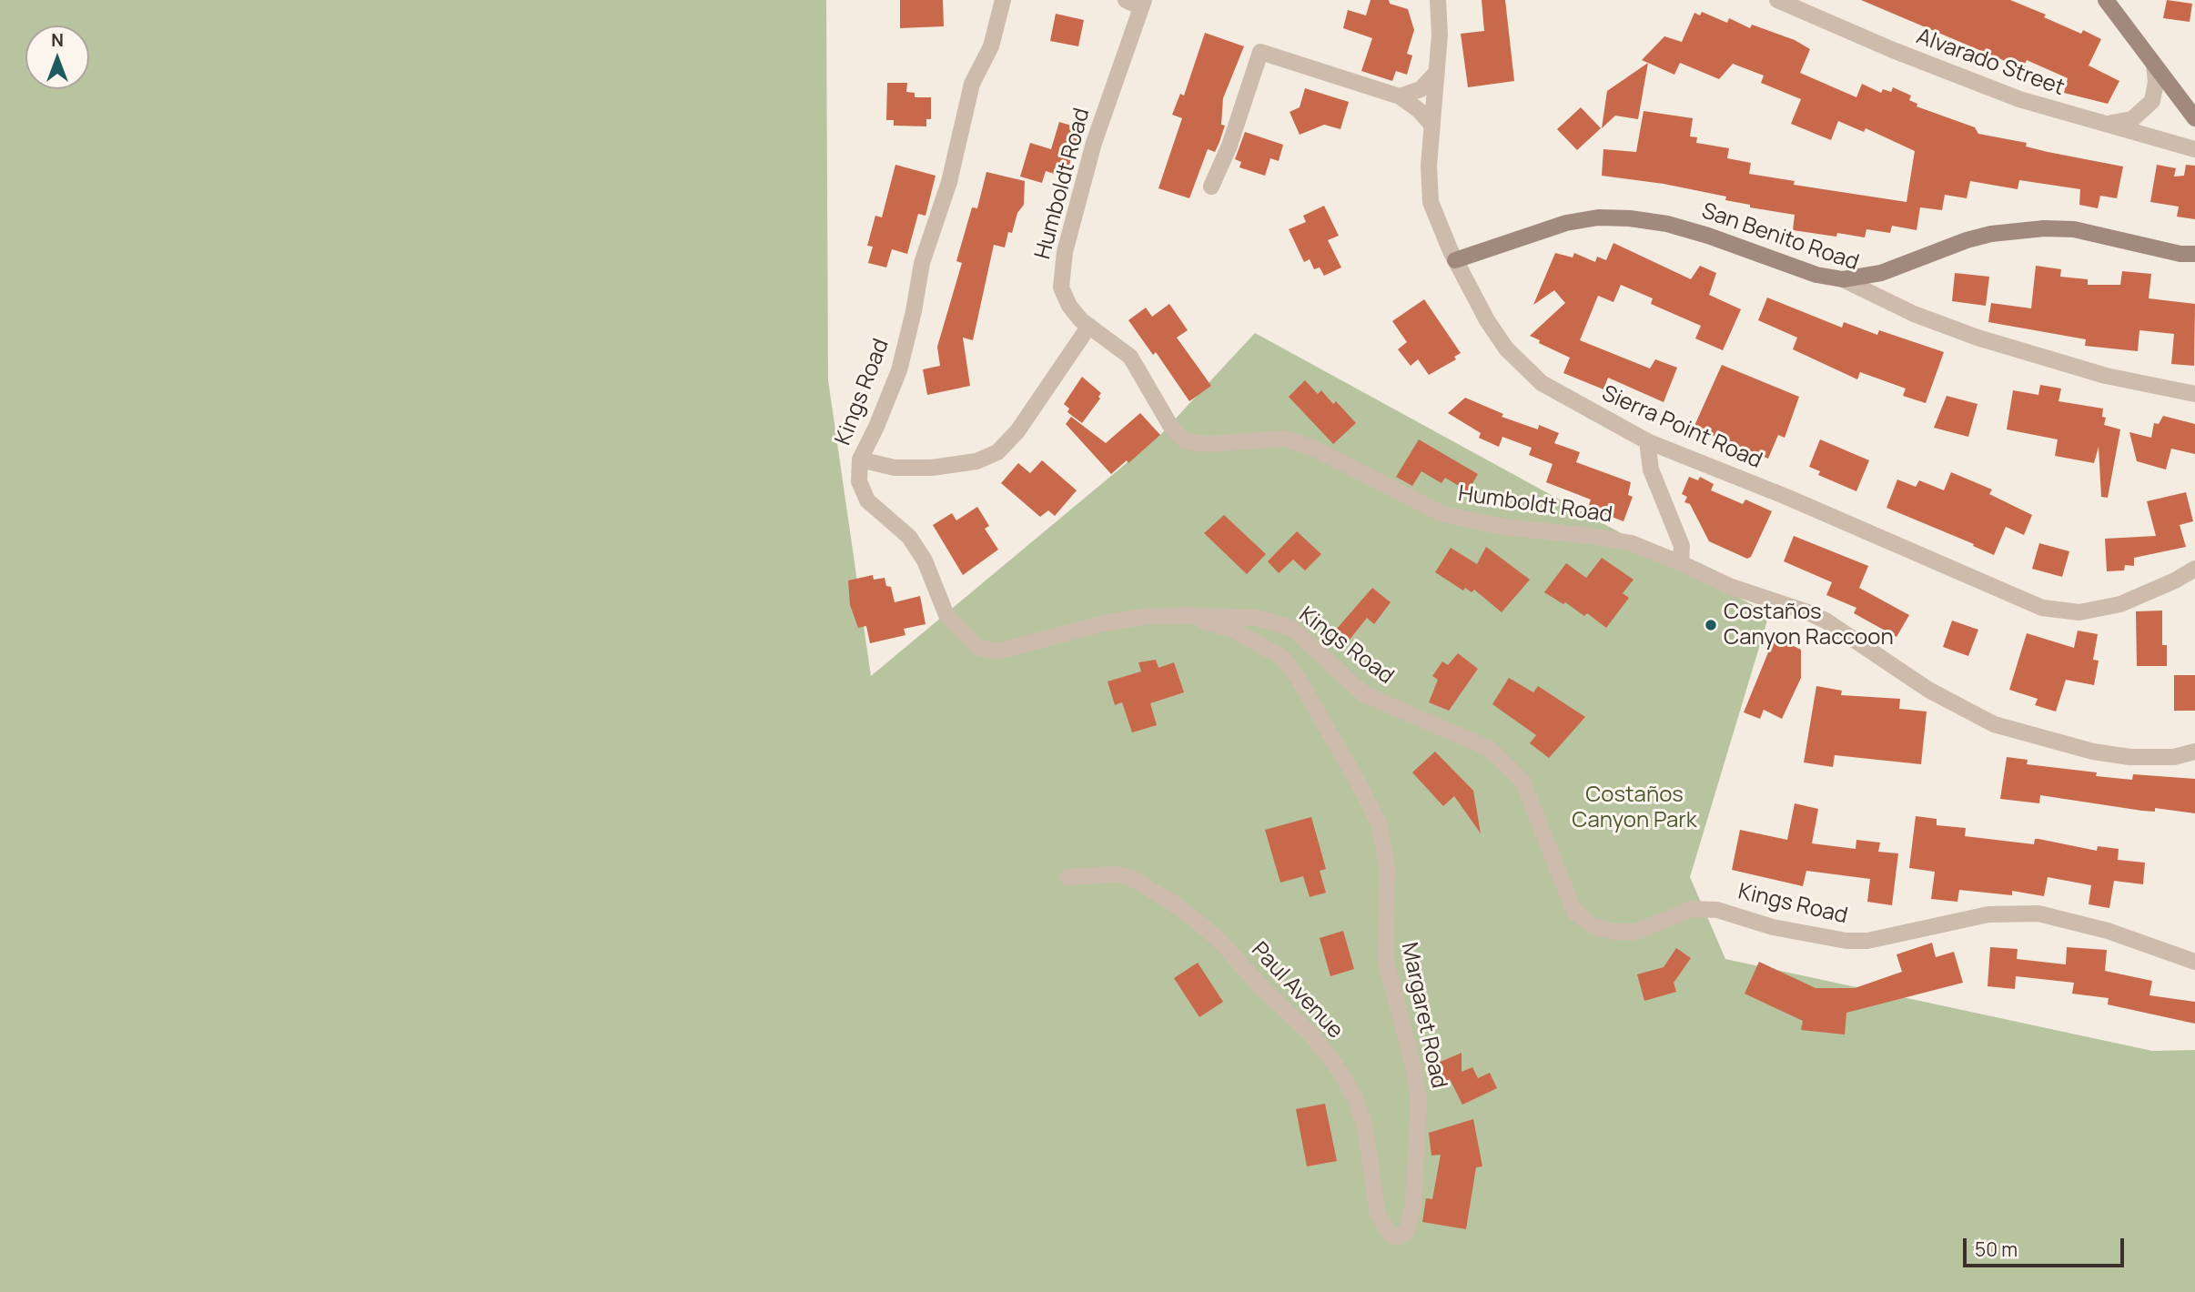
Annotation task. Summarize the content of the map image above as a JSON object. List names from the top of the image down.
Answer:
{
  "streets": {
    "street": [
      "Alvarado Street",
      "Humboldt Road",
      "San Benito Road",
      "Kings Road",
      "Sierra Point Road",
      "Paul Avenue",
      "Margaret Road"
    ]
  },
  "crossings": [
    ["San Benito Road", "Sierra Point Road"],
    ["Kings Road", "Margaret Road"],
    ["Paul Avenue", "Margaret Road"]
  ],
  "parks": ["Costaños Canyon Park"],
  "places": ["Costaños Canyon Raccoon"],
  "scale_bar": "50 m",
  "north": "top"
}
